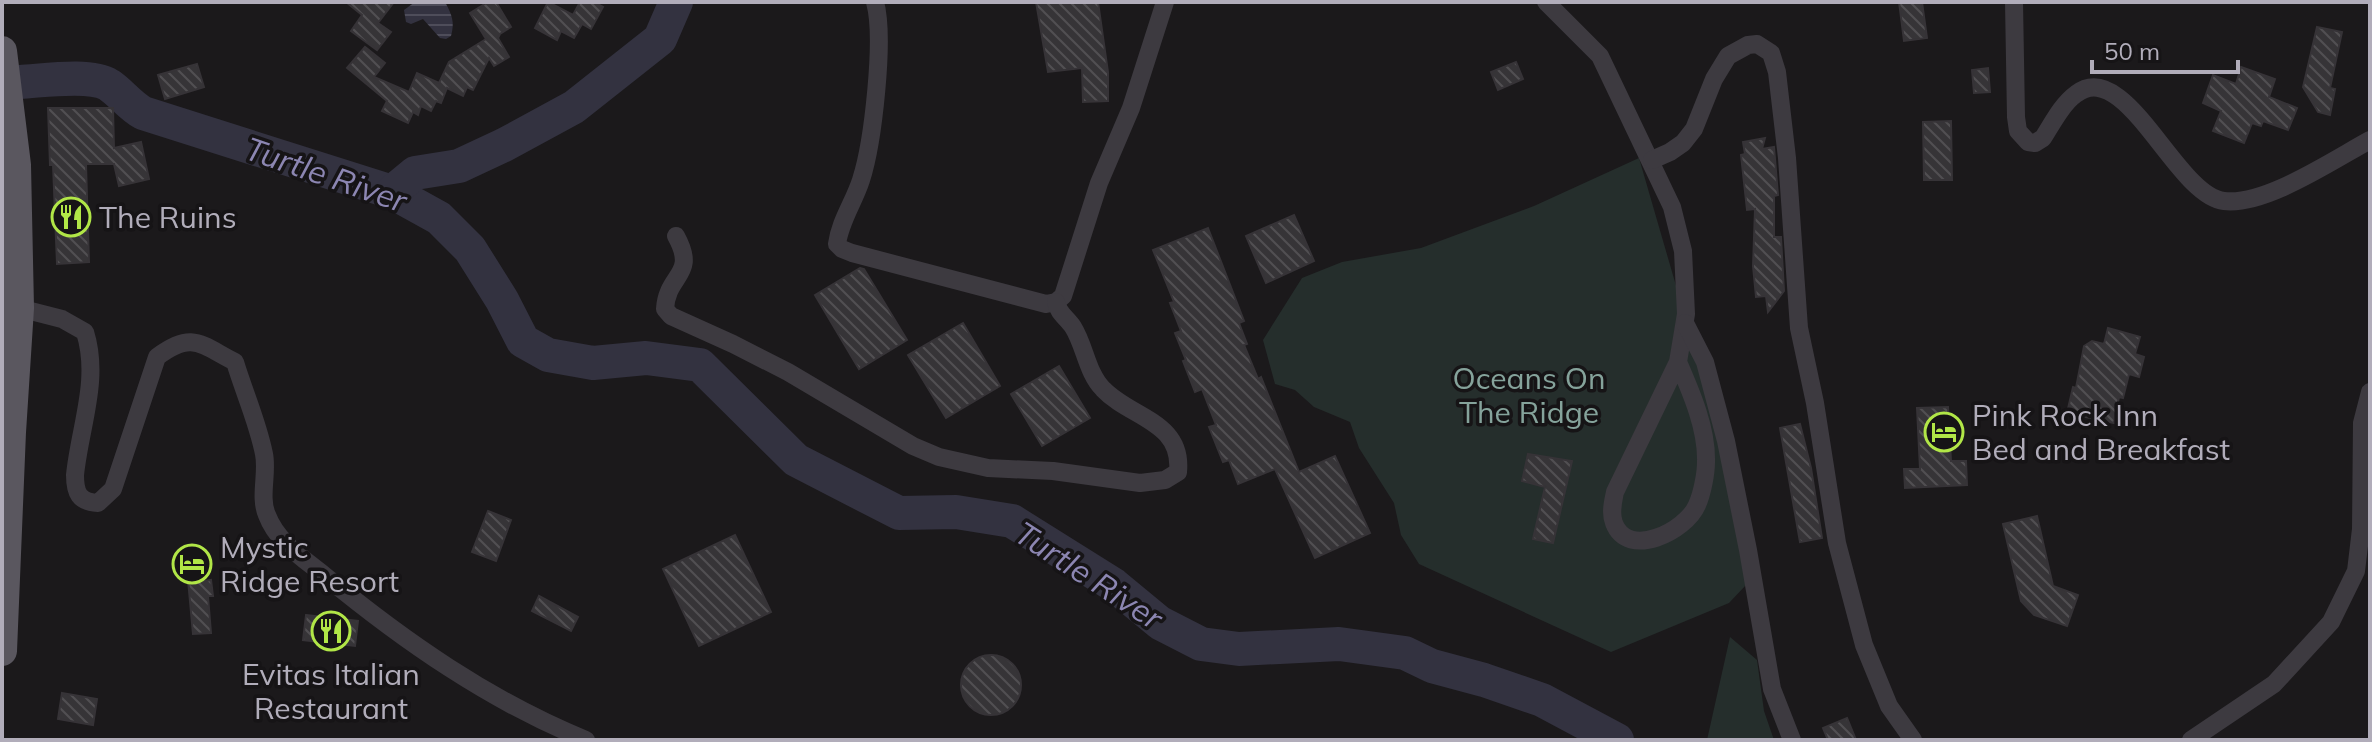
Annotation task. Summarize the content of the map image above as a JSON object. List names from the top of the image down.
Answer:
{
  "water": ["Turtle River"],
  "parks": ["Oceans On The Ridge"],
  "places": {
    "restaurant": ["The Ruins", "Evitas Italian Restaurant"],
    "hotel": ["Pink Rock Inn Bed and Breakfast", "Mystic Ridge Resort"]
  },
  "scale_bar": "50 m"
}
